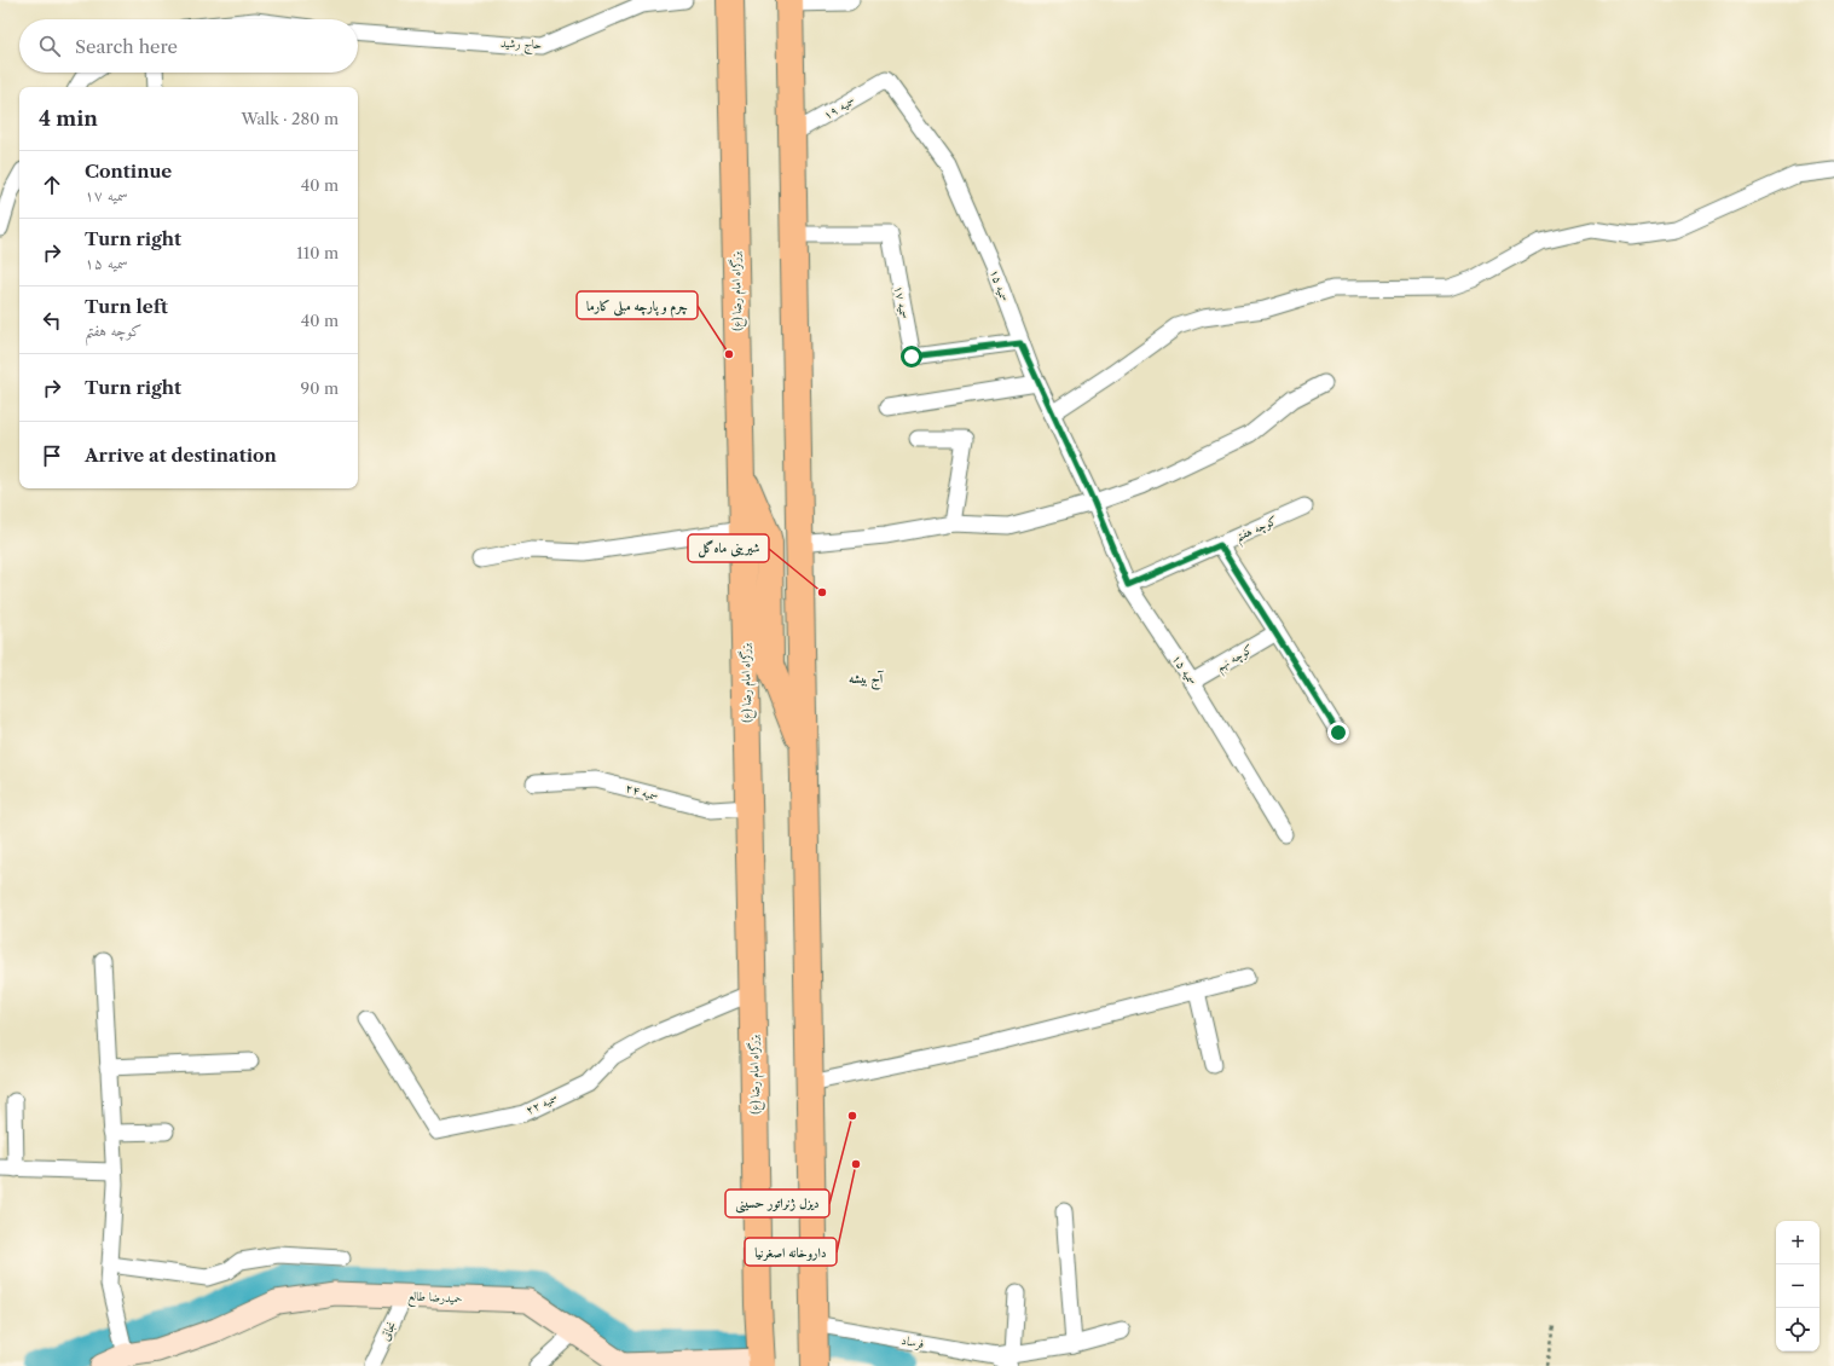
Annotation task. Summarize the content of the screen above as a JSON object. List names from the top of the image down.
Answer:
{
  "streets": {
    "highway": ["بزرگراه امام رضا (ع)"],
    "main road": ["حمیدرضا طالع"],
    "street": [
      "حاج رشید",
      "سمیه ۱۹",
      "سمیه ۱۵",
      "سمیه ۱۷",
      "کوچه هفتم",
      "کوچه نهم",
      "سمیه ۲۴",
      "سمیه ۲۲",
      "نجاتی",
      "فرساد"
    ]
  },
  "crossings": [
    ["سمیه ۱۹", "سمیه ۱۵"],
    ["سمیه ۱۵", "سمیه ۱۷"],
    ["سمیه ۱۵", "کوچه هفتم"],
    ["سمیه ۱۵", "کوچه نهم"],
    ["بزرگراه امام رضا (ع)", "سمیه ۲۴"],
    ["بزرگراه امام رضا (ع)", "سمیه ۲۲"],
    ["بزرگراه امام رضا (ع)", "حمیدرضا طالع"],
    ["حمیدرضا طالع", "نجاتی"]
  ],
  "districts": ["آج بیشه"],
  "places": [
    "چرم و پارچه مبلی کارما",
    "شیرینی ماه‌گل",
    "دیزل ژنراتور حسینی",
    "داروخانه اصغرنیا"
  ],
  "page": {
    "search": "Search here",
    "heading": ["4 min", "Walk · 280 m"],
    "list": [
      ["Continue", "سمیه ۱۷", "40 m"],
      ["Turn right", "سمیه ۱۵", "110 m"],
      ["Turn left", "کوچه هفتم", "40 m"],
      ["Turn right", "90 m"],
      "Arrive at destination"
    ],
    "map_buttons": ["+", "−"]
  }
}
